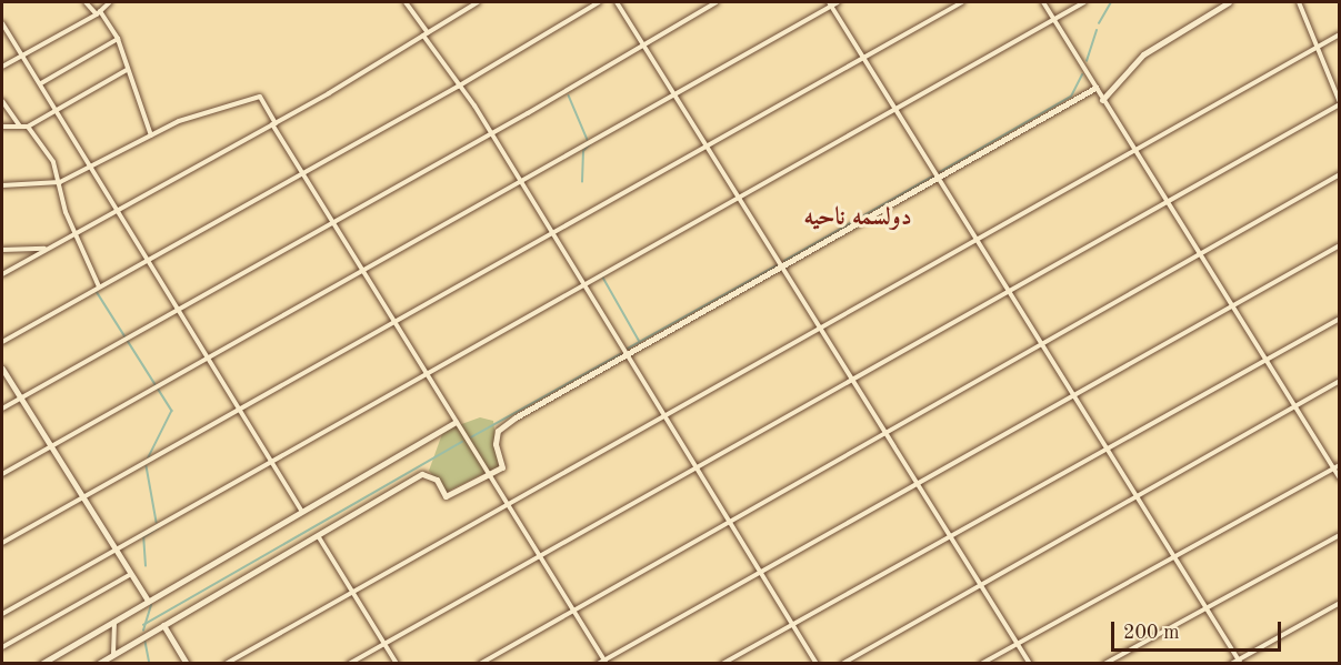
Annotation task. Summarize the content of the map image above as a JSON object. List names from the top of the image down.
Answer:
{
  "districts": ["دولسمه ناحیه"],
  "scale_bar": "200 m"
}
